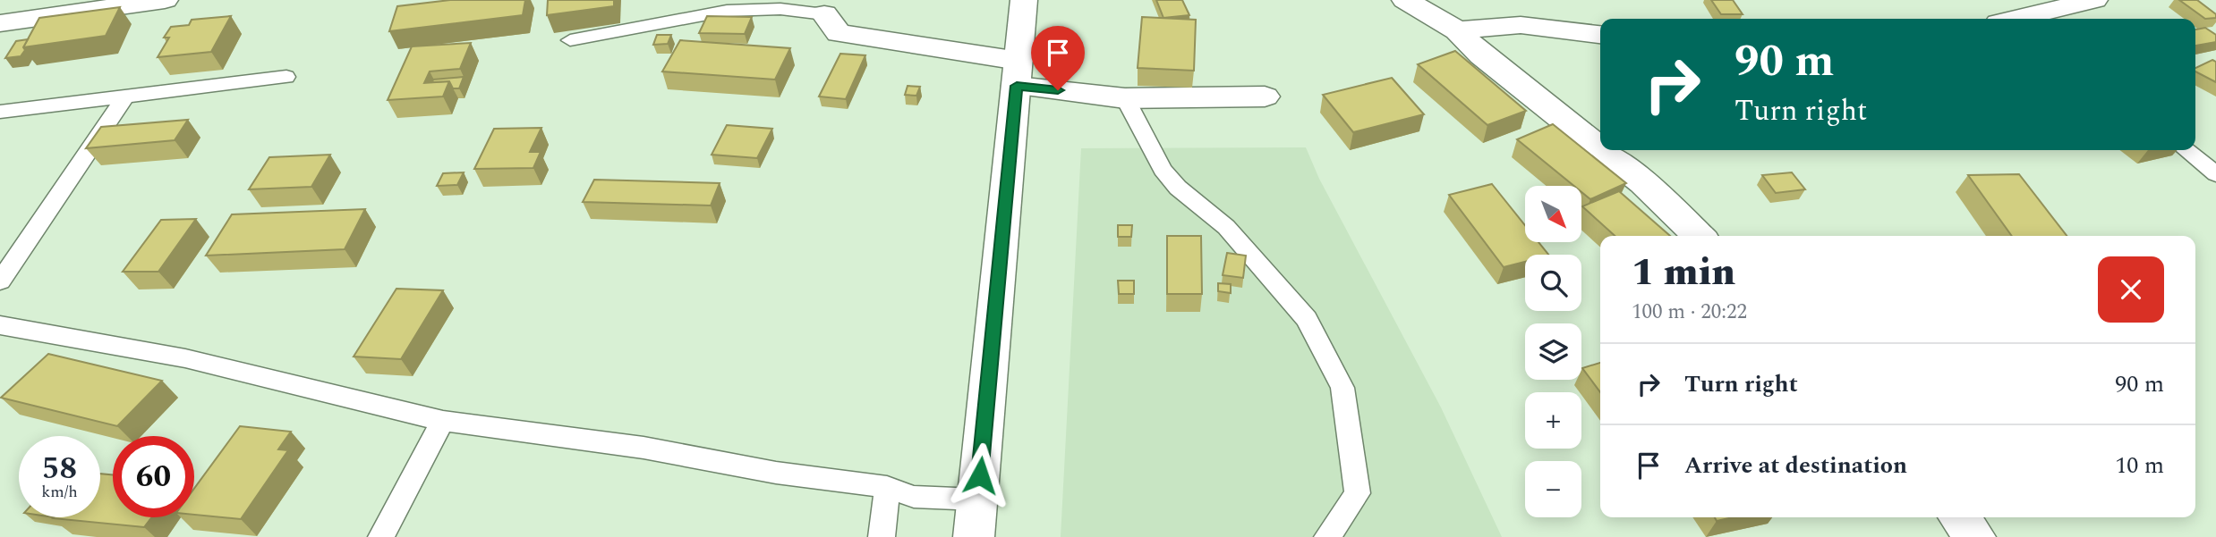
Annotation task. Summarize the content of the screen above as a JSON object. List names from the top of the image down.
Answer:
{
  "north": "bottom right",
  "page": {
    "turn": ["90 m", "Turn right"],
    "map_buttons": ["+", "−"],
    "heading": ["1 min", "100 m · 20:22"],
    "list": [
      {
        "name": "Turn right",
        "value": "90 m"
      },
      {
        "name": "Arrive at destination",
        "value": "10 m"
      }
    ],
    "speed": "58 km/h",
    "limit": "60"
  }
}
